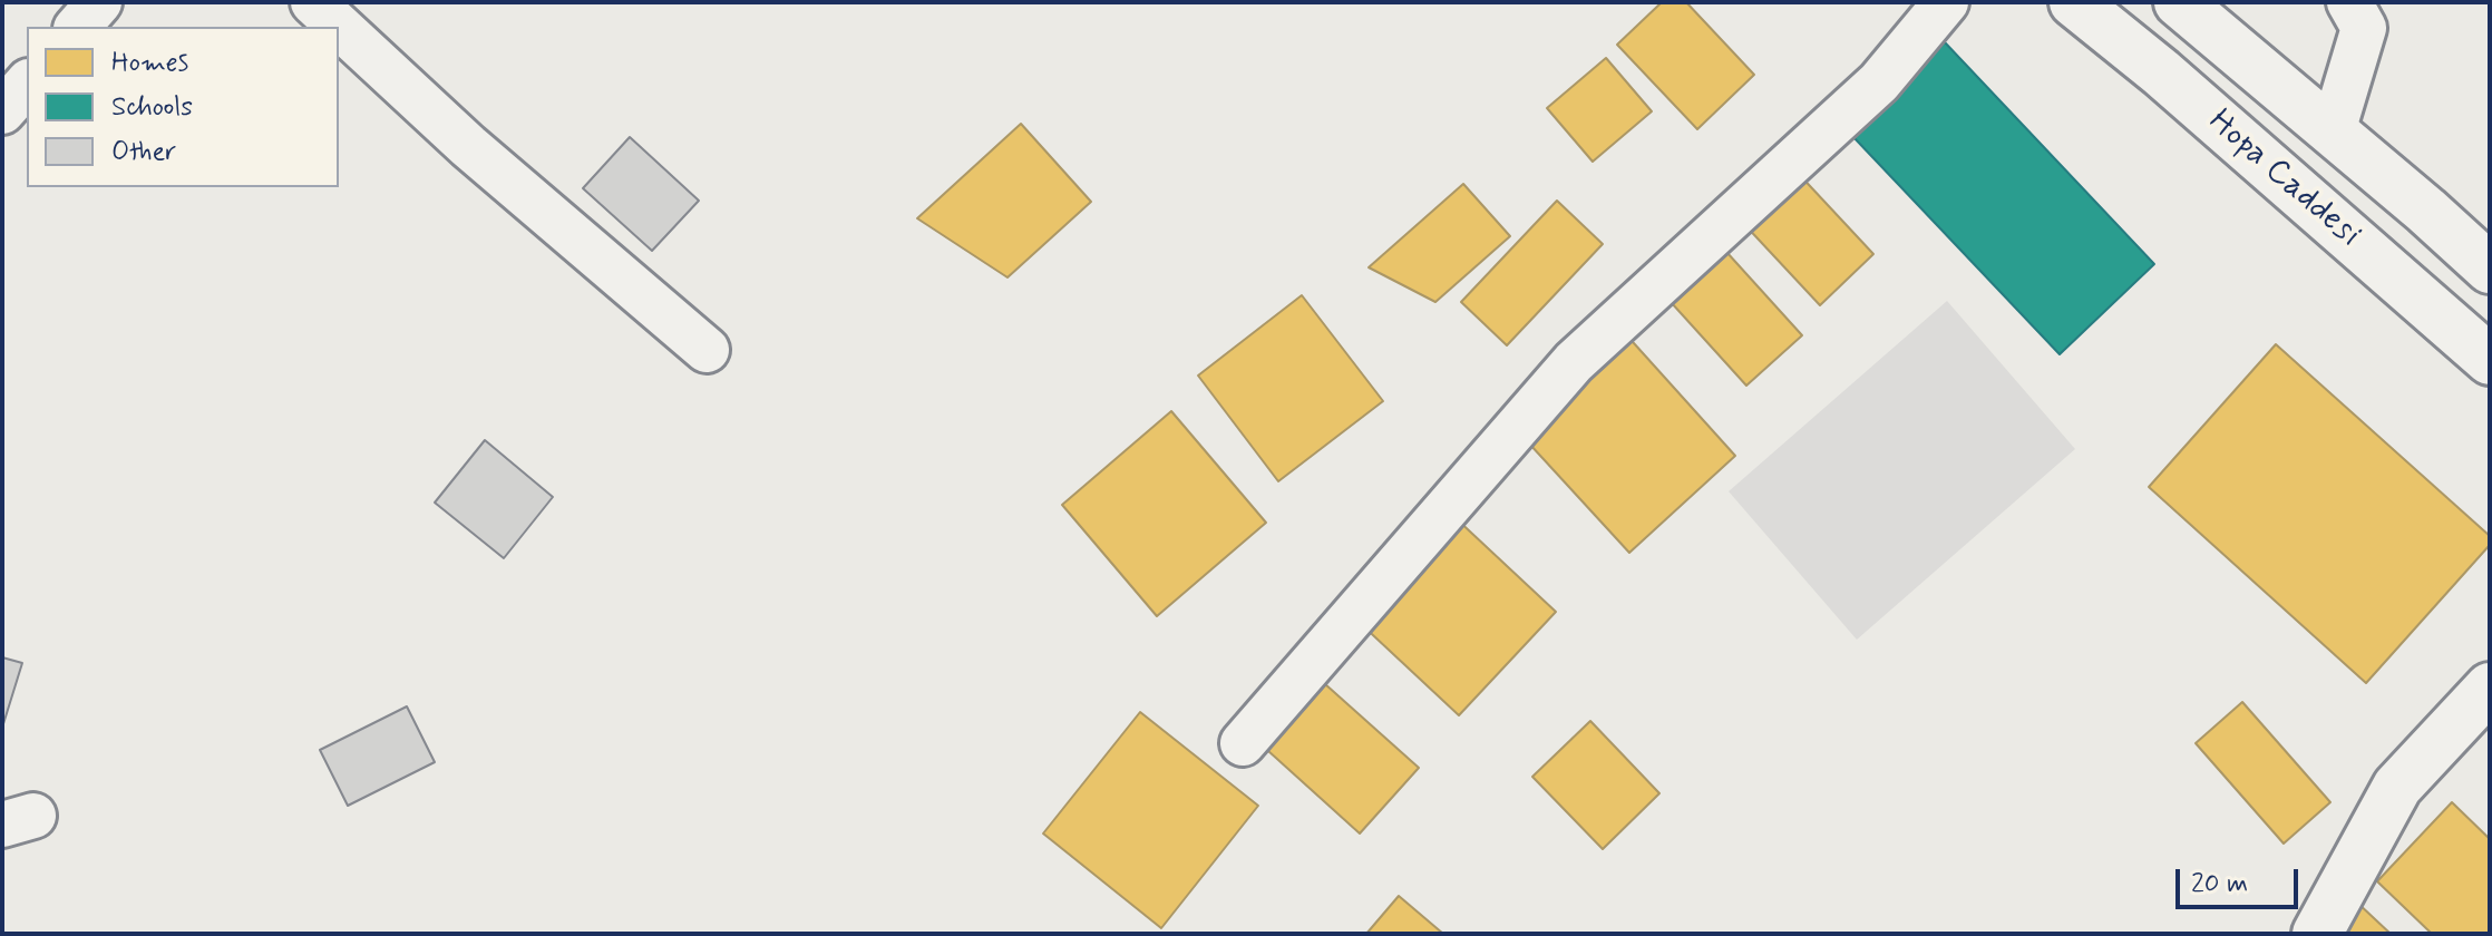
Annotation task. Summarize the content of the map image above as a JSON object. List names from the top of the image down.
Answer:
{
  "streets": {
    "main road": ["Hopa Caddesi"]
  },
  "legend": ["Homes", "Schools", "Other"],
  "scale_bar": "20 m"
}
